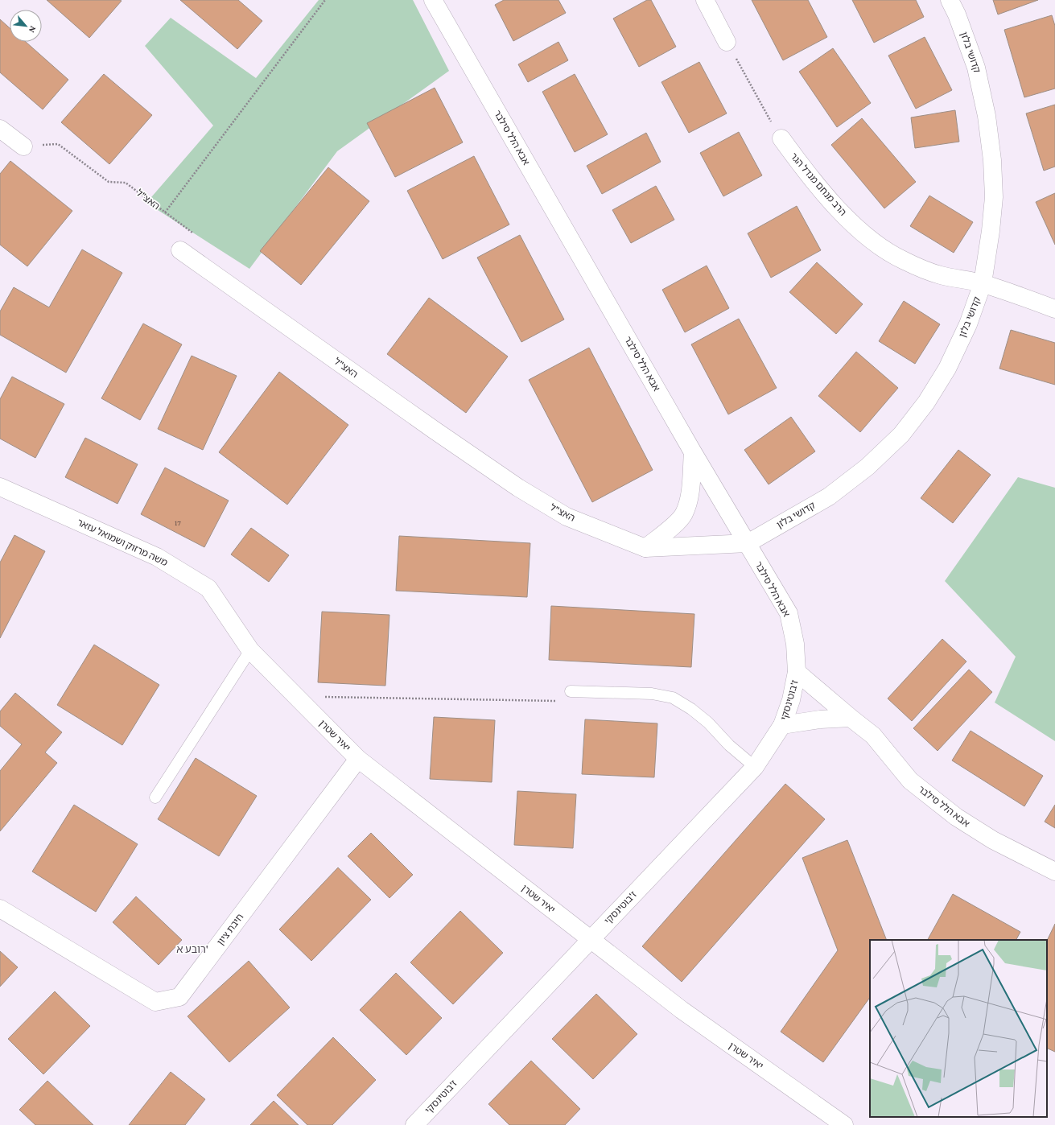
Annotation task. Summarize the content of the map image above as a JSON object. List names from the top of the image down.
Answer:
{
  "streets": {
    "street": [
      "קדושי בלזן",
      "אבא הלל סילבר",
      "הרב מנחם מנדל הגר",
      "האצ\"ל",
      "משה מרזוק ושמואל עזאר",
      "ז'בוטינסקי",
      "יאיר שטרן",
      "חיבת ציון"
    ]
  },
  "crossings": [
    ["קדושי בלזן", "אבא הלל סילבר"],
    ["קדושי בלזן", "הרב מנחם מנדל הגר"],
    ["קדושי בלזן", "האצ\"ל"],
    ["אבא הלל סילבר", "האצ\"ל"],
    ["אבא הלל סילבר", "ז'בוטינסקי"],
    ["משה מרזוק ושמואל עזאר", "יאיר שטרן"],
    ["ז'בוטינסקי", "יאיר שטרן"],
    ["יאיר שטרן", "חיבת ציון"]
  ],
  "districts": ["רובע א'"],
  "house_numbers": ["17"],
  "north": "bottom right"
}
